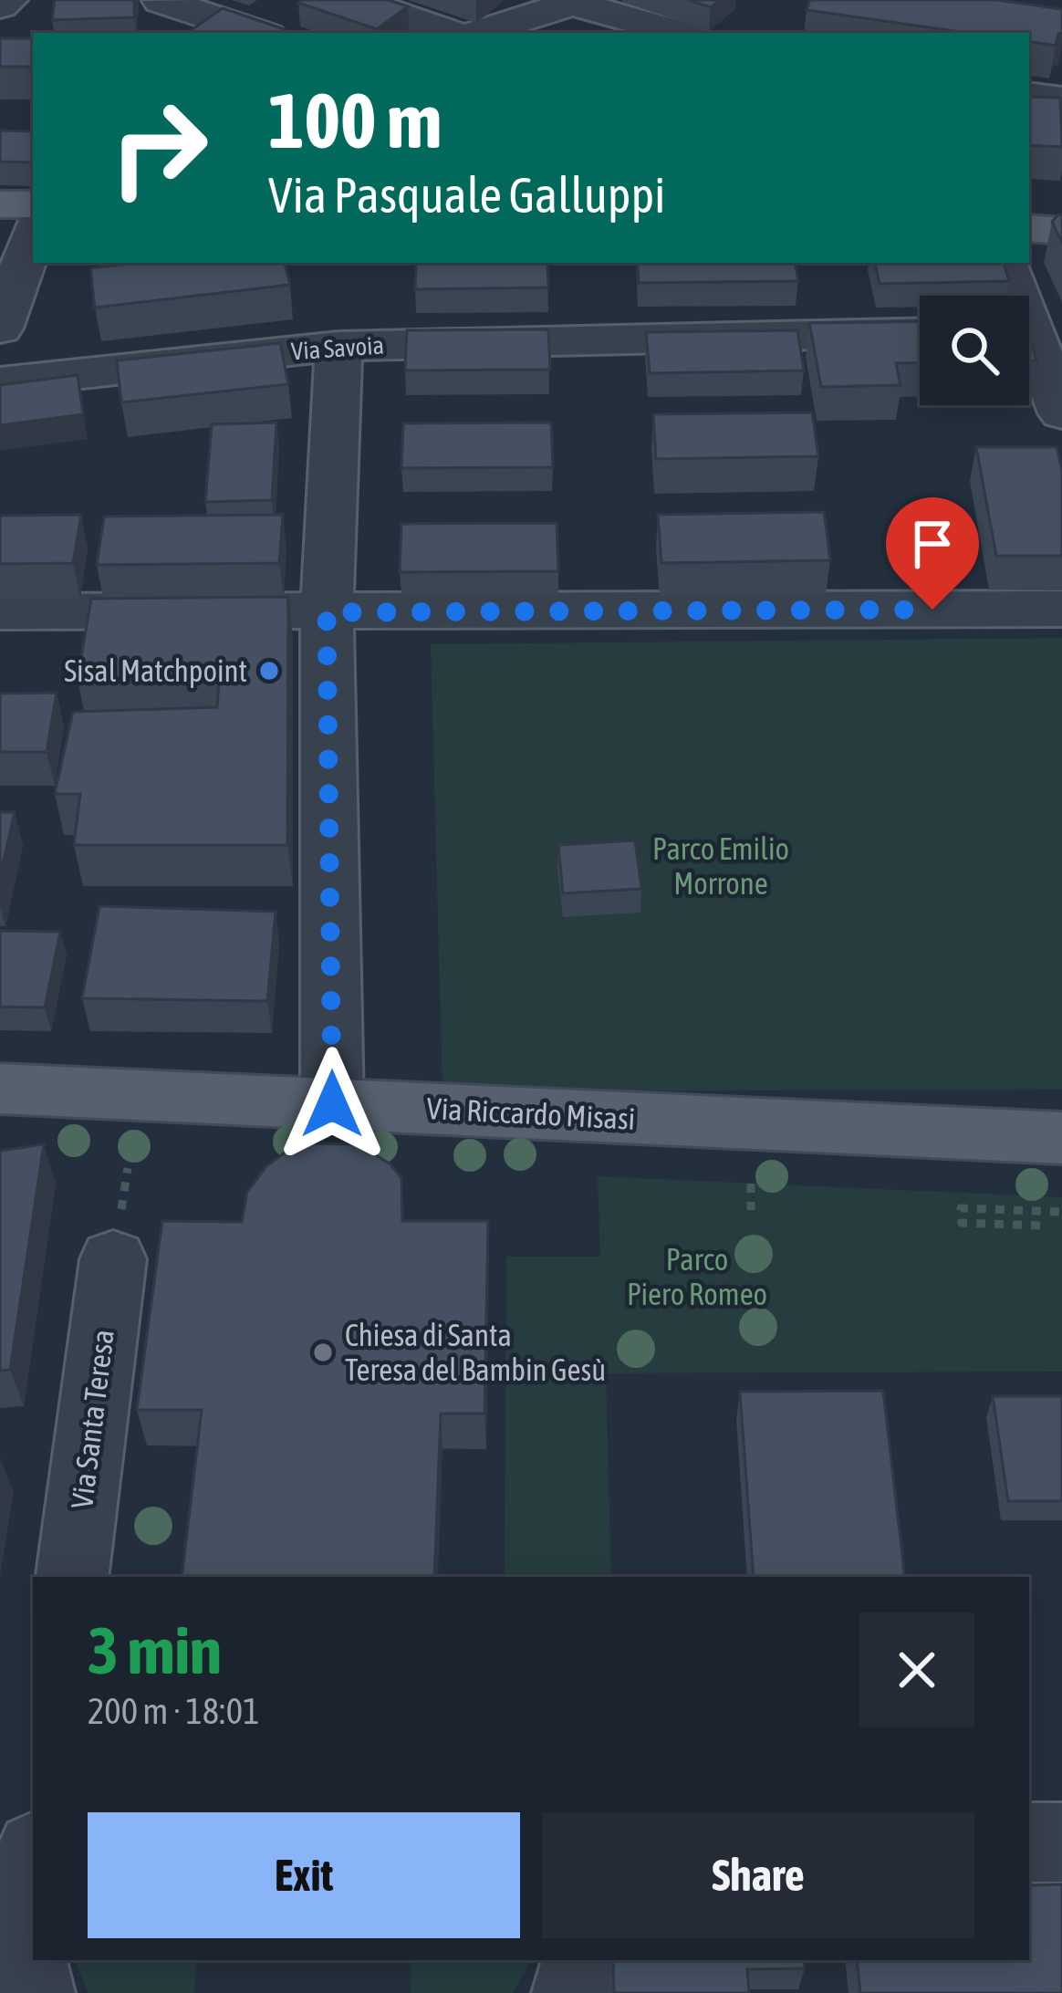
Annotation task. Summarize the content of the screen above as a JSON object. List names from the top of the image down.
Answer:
{
  "streets": {
    "main road": ["Via Riccardo Misasi"],
    "street": ["Via Savoia", "Via Santa Teresa"]
  },
  "parks": ["Parco Emilio Morrone", "Parco Piero Romeo"],
  "places": ["Sisal Matchpoint", "Chiesa di Santa Teresa del Bambin Gesù"],
  "page": {
    "turn": ["100 m", "Via Pasquale Galluppi"],
    "heading": ["3 min", "200 m · 18:01"],
    "buttons": ["Exit", "Share"]
  }
}
